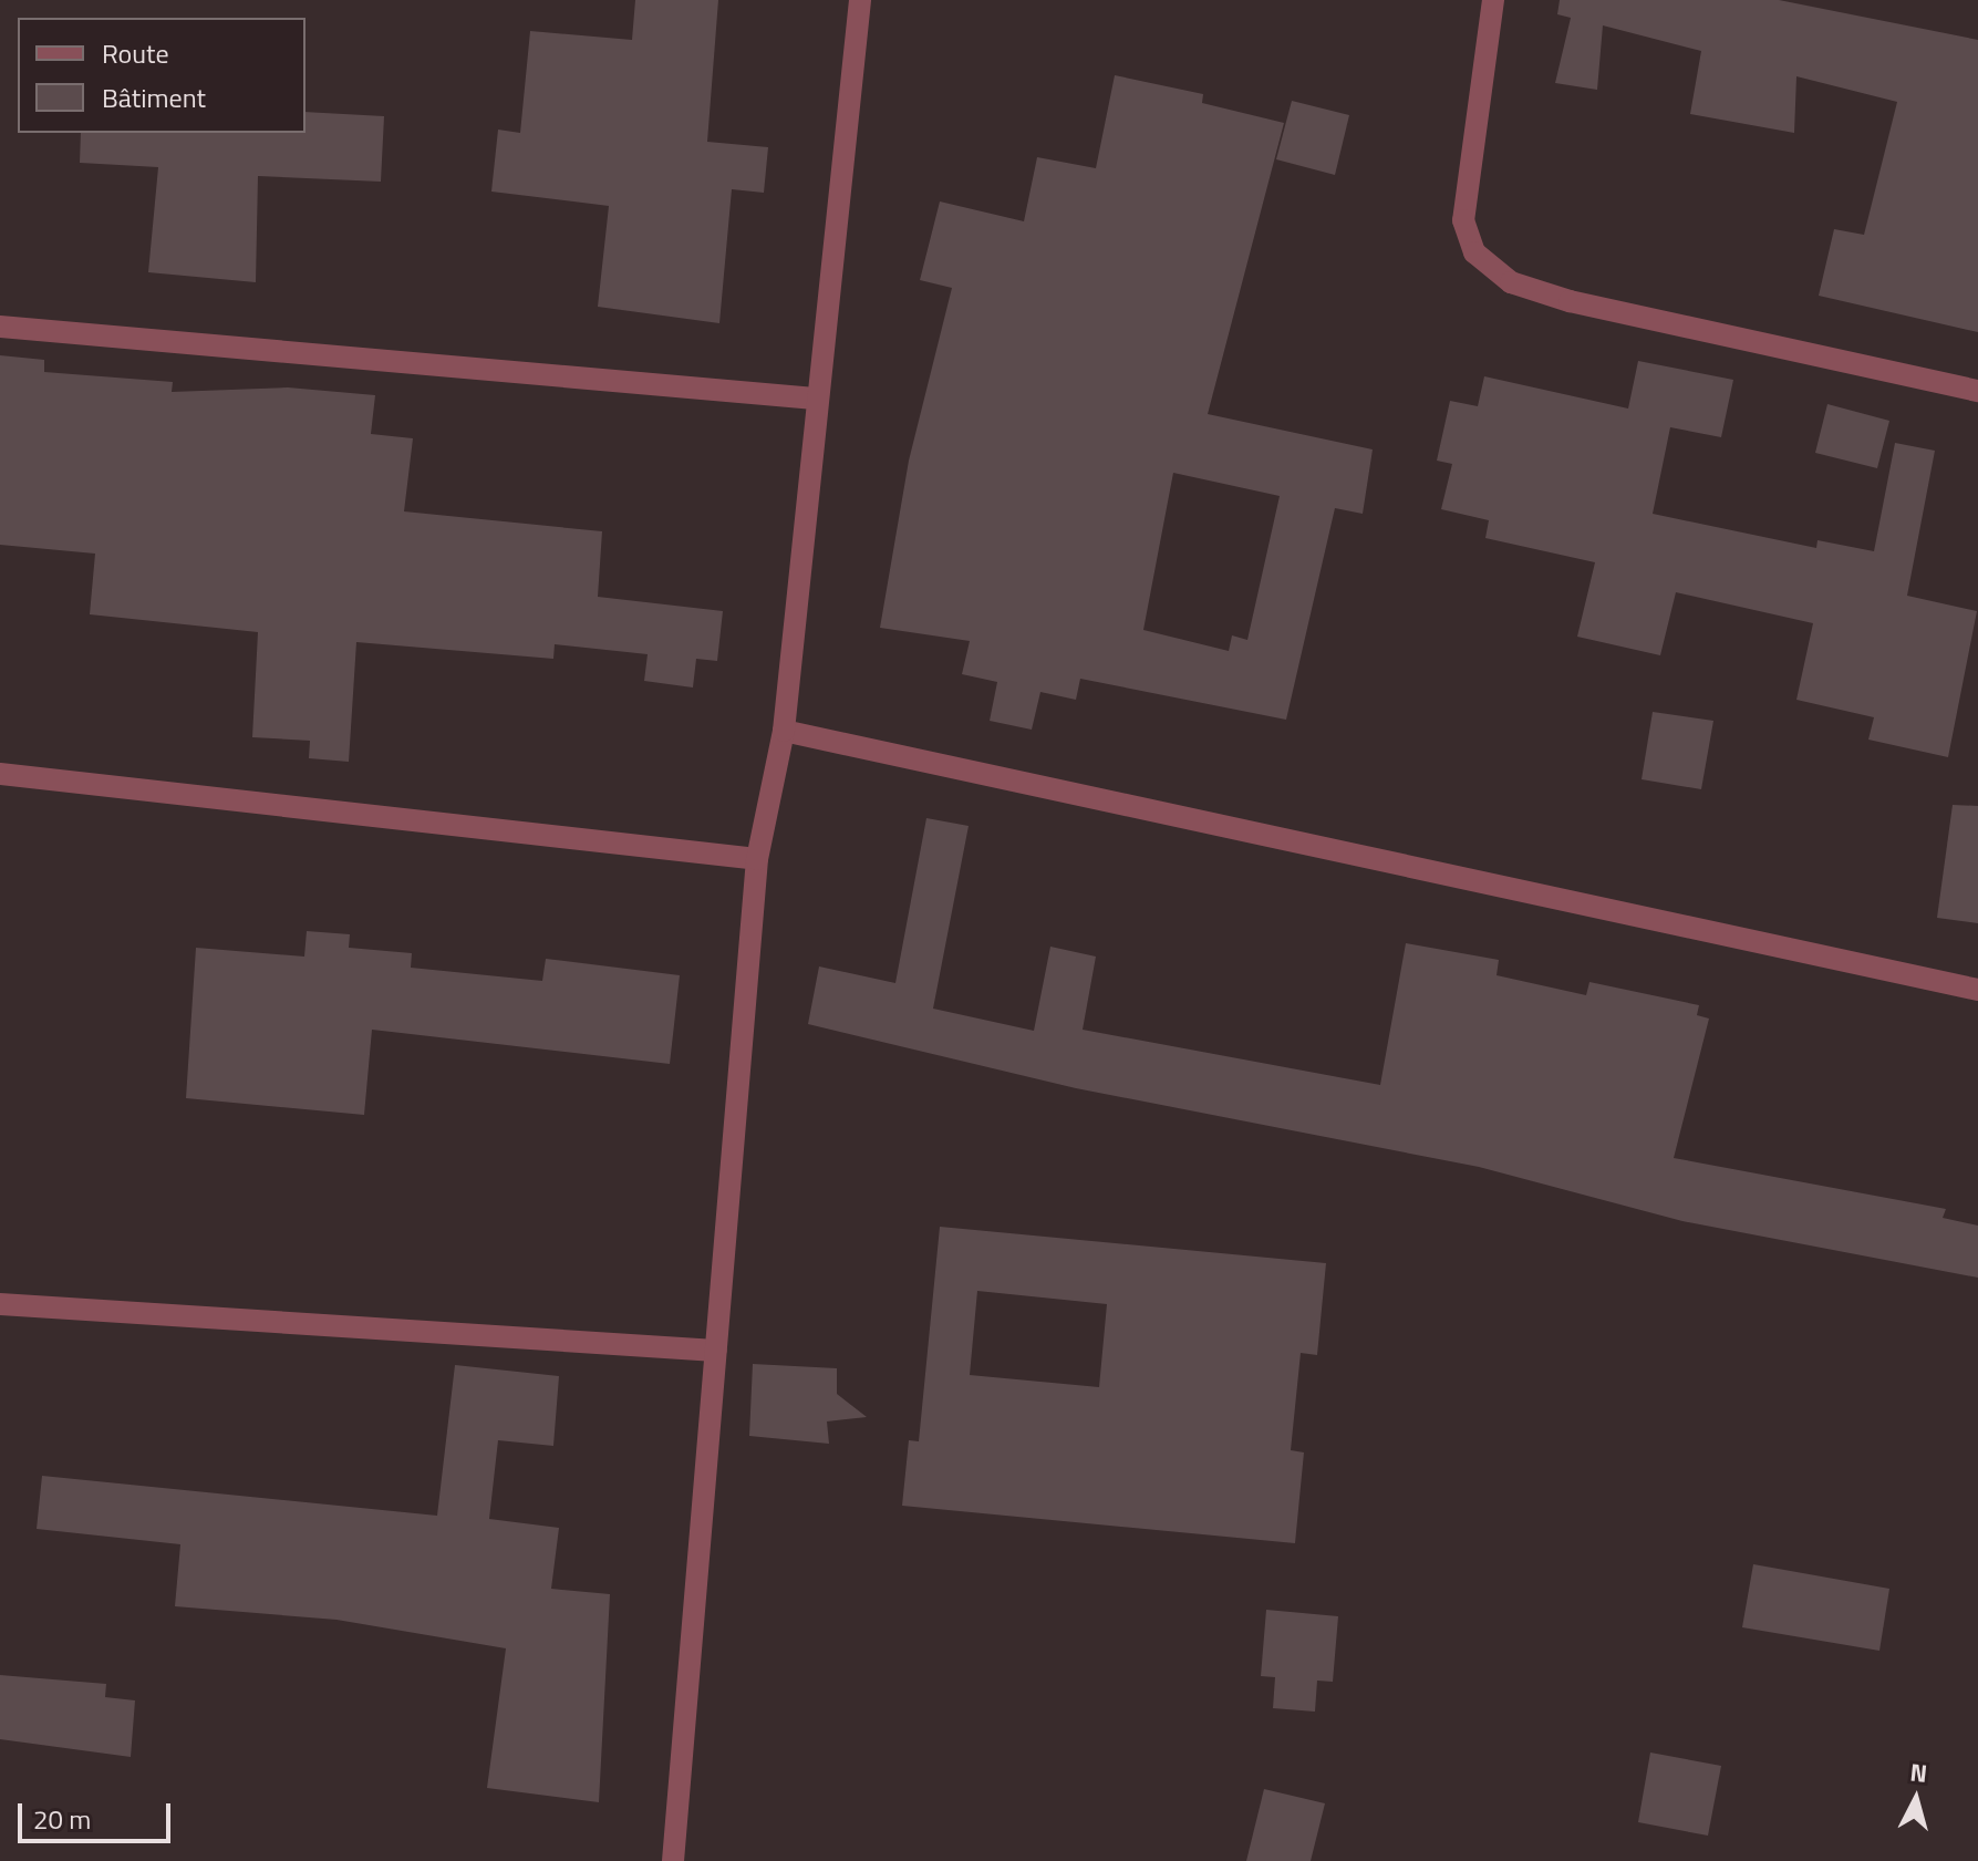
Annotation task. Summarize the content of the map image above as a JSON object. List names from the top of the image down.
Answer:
{
  "legend": ["Route", "Bâtiment"],
  "scale_bar": "20 m",
  "north": "top"
}
